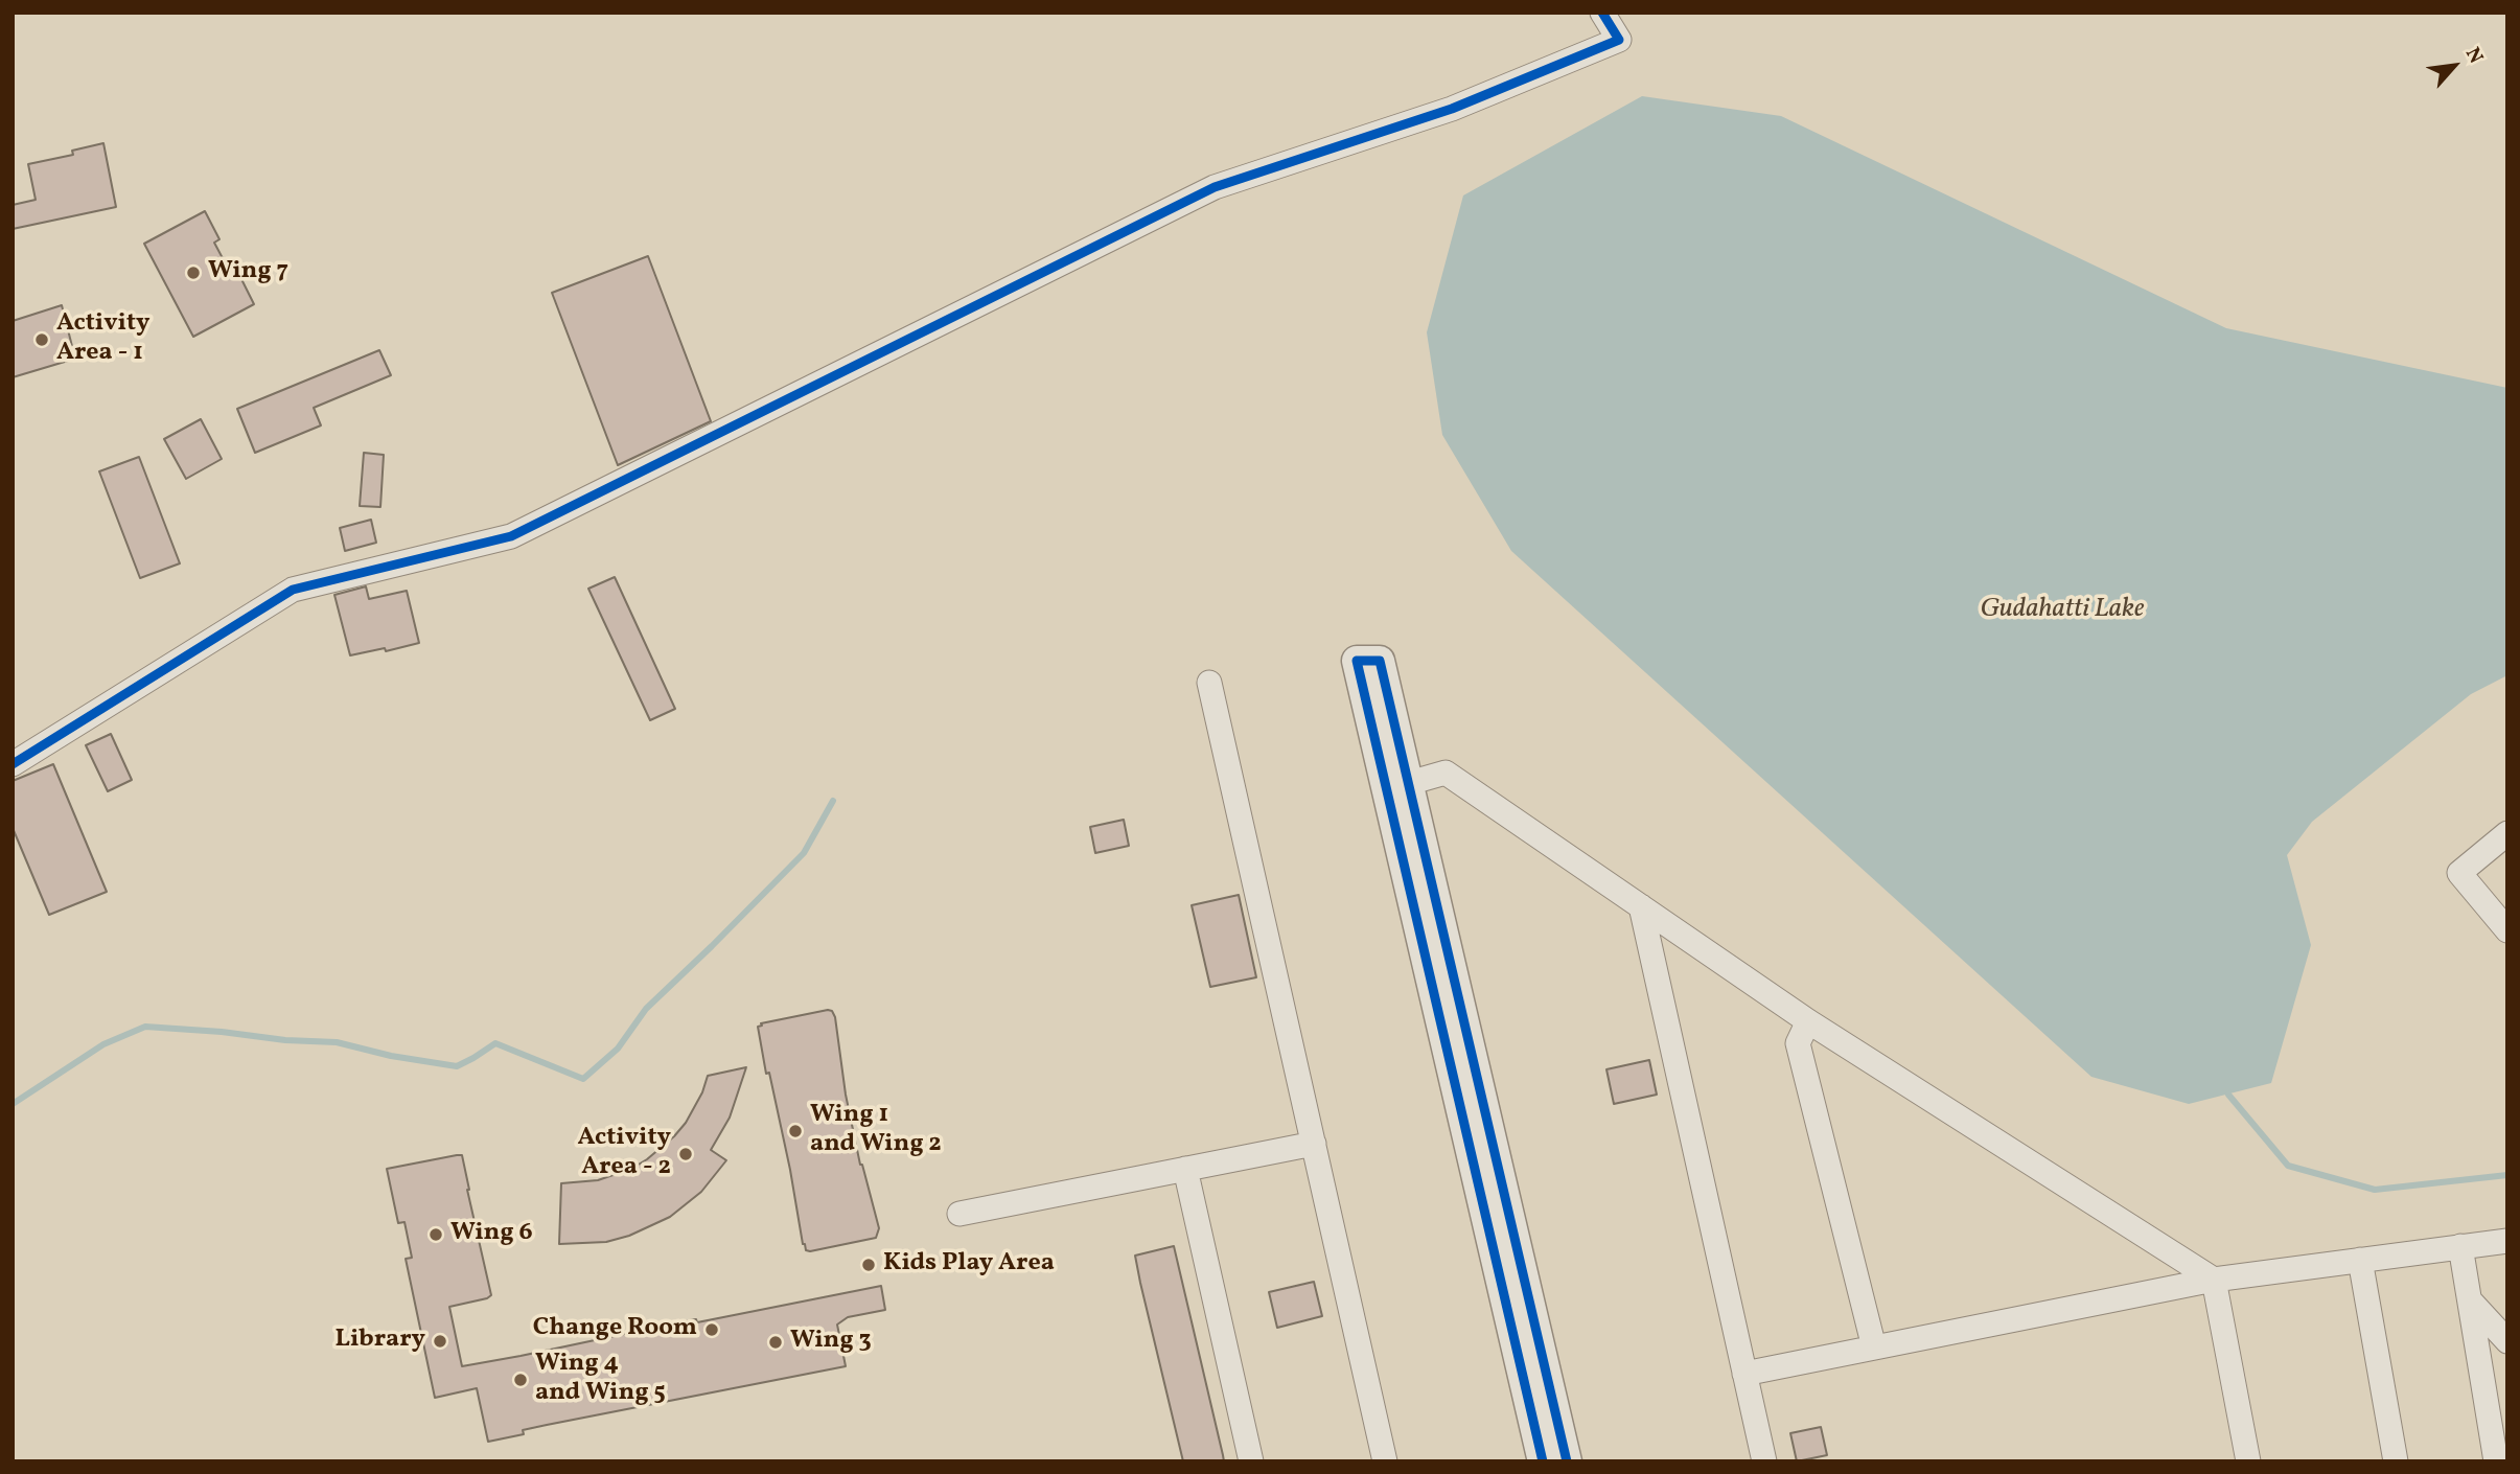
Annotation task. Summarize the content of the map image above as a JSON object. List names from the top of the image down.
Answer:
{
  "water": ["Gudahatti Lake"],
  "places": [
    "Wing 7",
    "Activity Area - 1",
    "Wing 1 and Wing 2",
    "Activity Area - 2",
    "Wing 6",
    "Kids Play Area",
    "Change Room",
    "Library",
    "Wing 3",
    "Wing 4 and Wing 5"
  ],
  "north": "top right"
}
